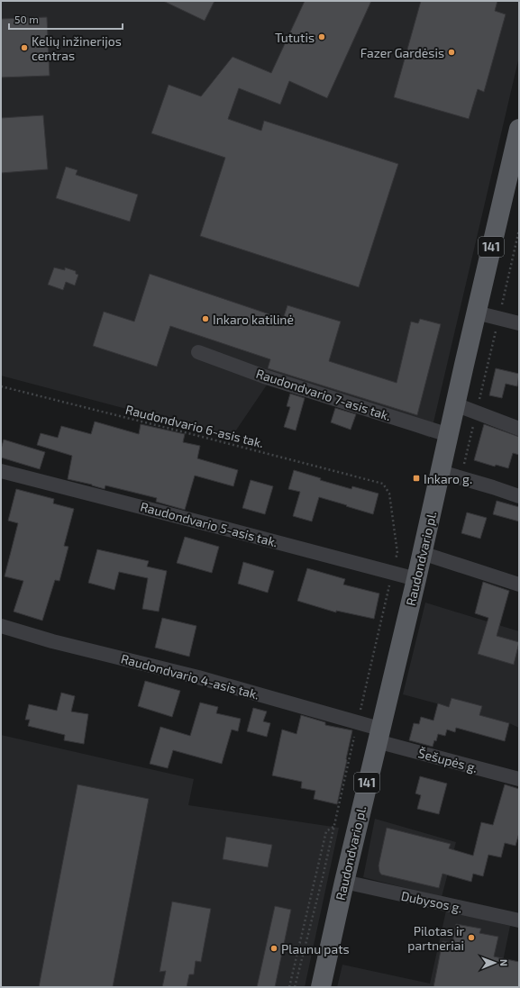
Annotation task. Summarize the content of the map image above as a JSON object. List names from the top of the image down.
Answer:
{
  "streets": {
    "main road": ["141", "Raudondvario pl."],
    "street": [
      "Raudondvario 7-asis tak.",
      "Raudondvario 5-asis tak.",
      "Raudondvario 4-asis tak.",
      "Šešupės g.",
      "Dubysos g."
    ],
    "path": ["Raudondvario 6-asis tak."]
  },
  "crossings": [
    ["Raudondvario 7-asis tak.", "Raudondvario pl."],
    ["Raudondvario 6-asis tak.", "Raudondvario 5-asis tak."],
    ["Raudondvario 5-asis tak.", "Raudondvario pl."],
    ["Raudondvario pl.", "Raudondvario 4-asis tak."],
    ["Raudondvario pl.", "Šešupės g."],
    ["Raudondvario pl.", "Dubysos g."],
    ["Raudondvario 4-asis tak.", "Šešupės g."]
  ],
  "places": {
    "other": [
      "Tututis",
      "Kelių inžinerijos centras",
      "Fazer Gardėsis",
      "Inkaro katilinė",
      "Pilotas ir partneriai",
      "Plaunu pats"
    ],
    "transit": ["Inkaro g."]
  },
  "scale_bar": "50 m",
  "north": "right"
}
